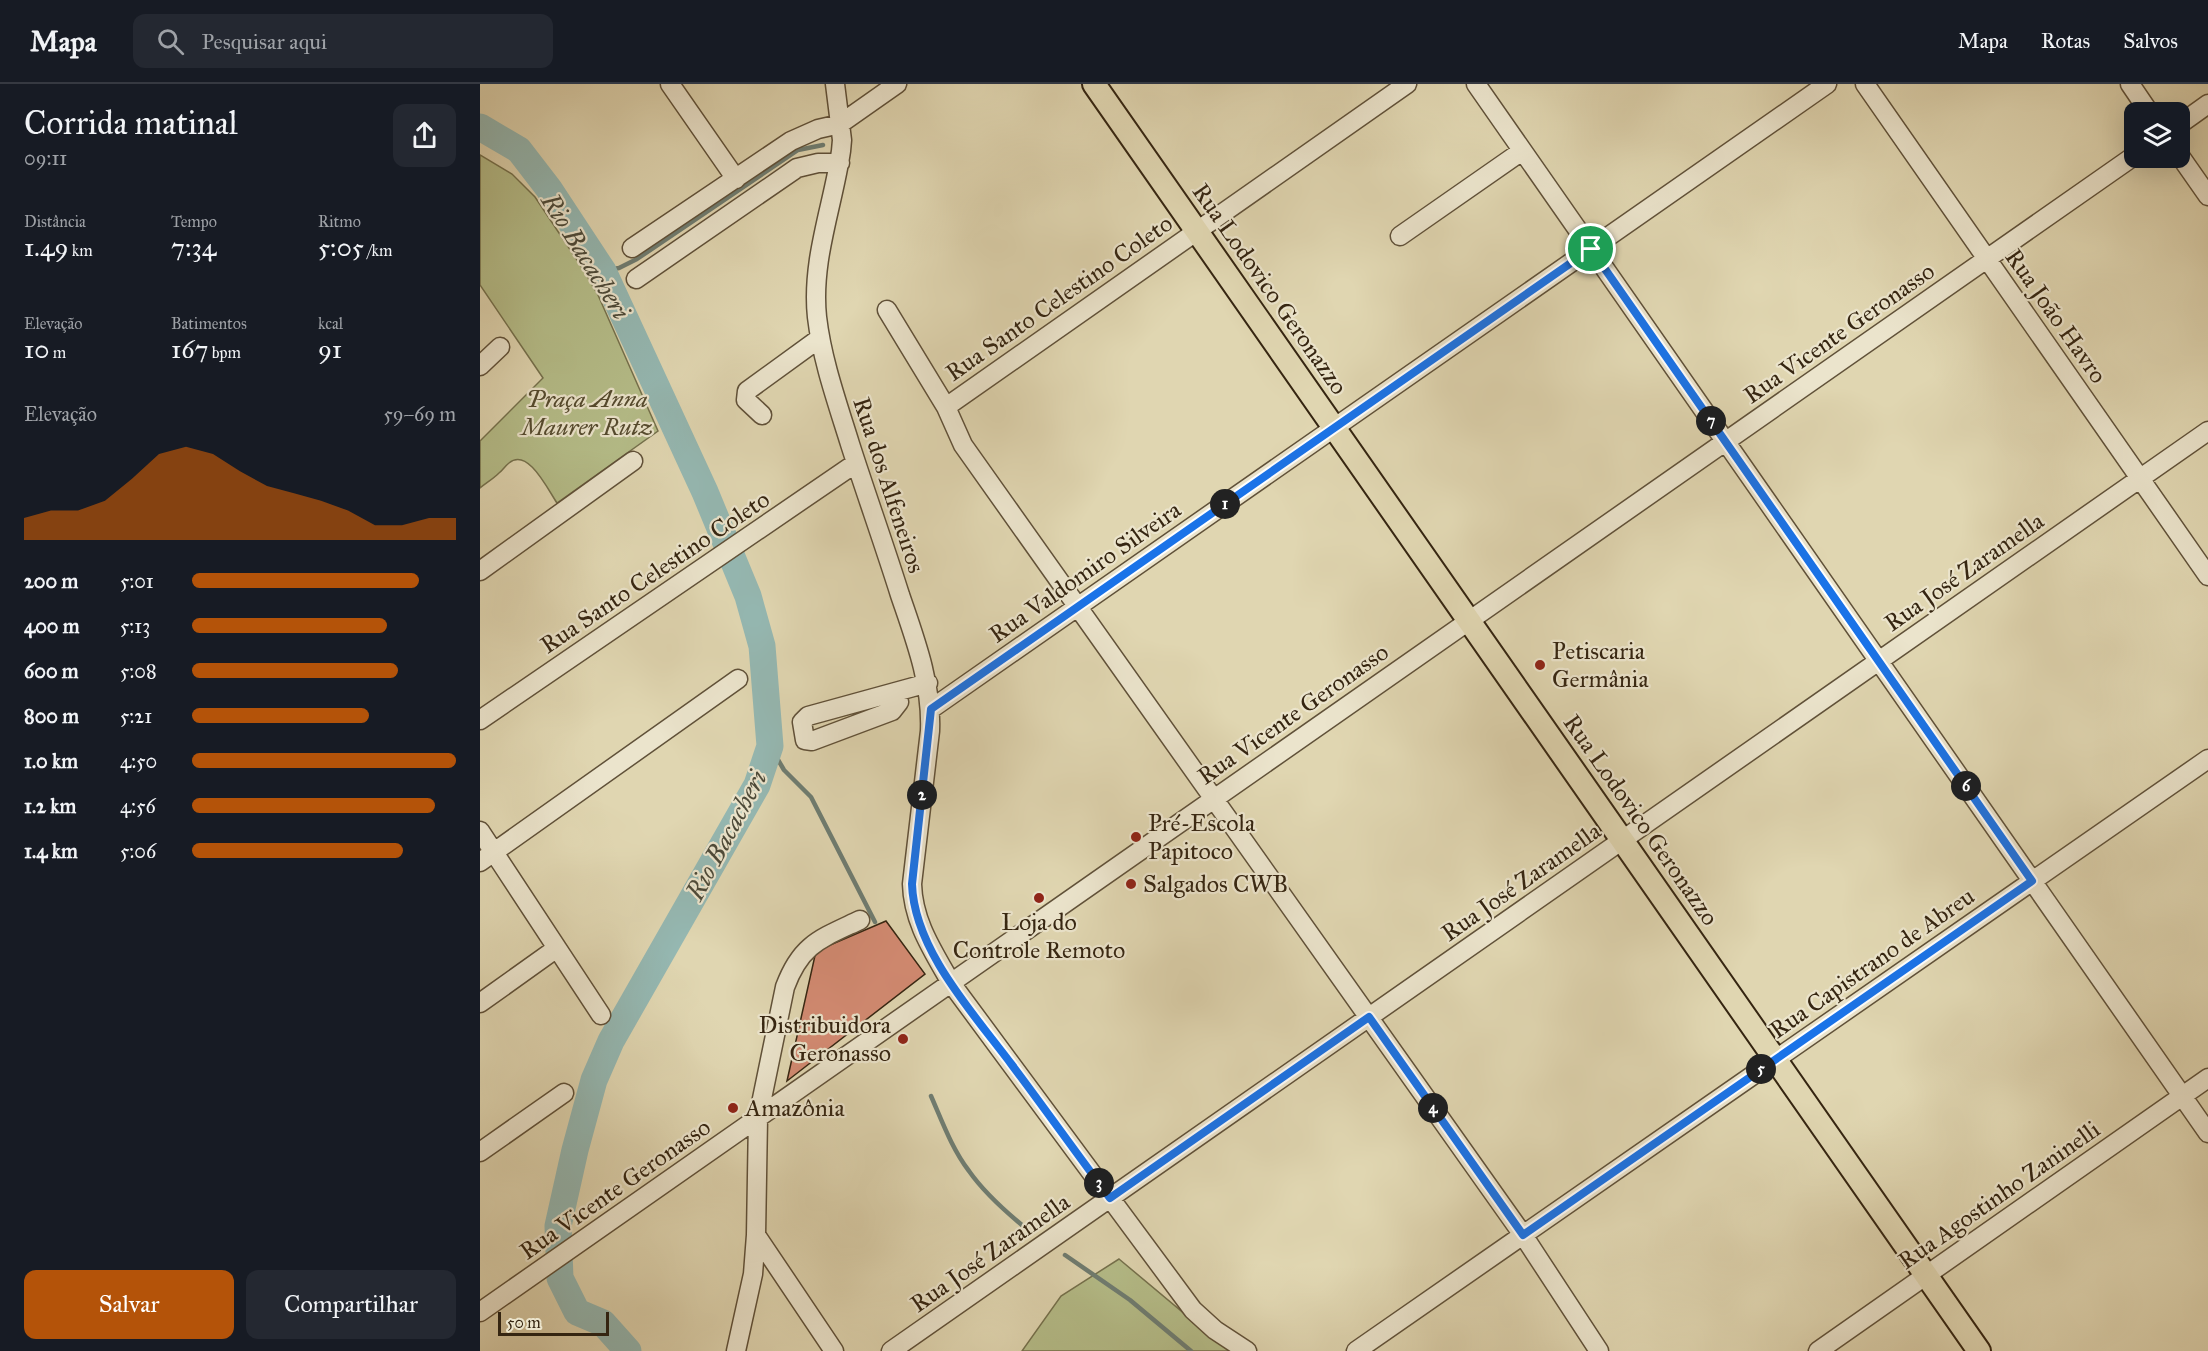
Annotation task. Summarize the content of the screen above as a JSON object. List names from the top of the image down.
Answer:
{
  "streets": {
    "main road": ["Rua Lodovico Geronazzo"],
    "street": [
      "Rua Santo Celestino Coleto",
      "Rua João Havro",
      "Rua Vicente Geronasso",
      "Rua dos Alfeneiros",
      "Rua Valdomiro Silveira",
      "Rua José Zaramella",
      "Rua Capistrano de Abreu",
      "Rua Agostinho Zaninelli"
    ]
  },
  "crossings": [
    ["Rua Lodovico Geronazzo", "Rua Santo Celestino Coleto"],
    ["Rua Lodovico Geronazzo", "Rua Vicente Geronasso"],
    ["Rua Lodovico Geronazzo", "Rua Valdomiro Silveira"],
    ["Rua Lodovico Geronazzo", "Rua José Zaramella"],
    ["Rua Lodovico Geronazzo", "Rua Capistrano de Abreu"],
    ["Rua Lodovico Geronazzo", "Rua Agostinho Zaninelli"],
    ["Rua Santo Celestino Coleto", "Rua dos Alfeneiros"],
    ["Rua João Havro", "Rua Vicente Geronasso"],
    ["Rua João Havro", "Rua José Zaramella"],
    ["Rua Vicente Geronasso", "Rua dos Alfeneiros"],
    ["Rua dos Alfeneiros", "Rua Valdomiro Silveira"],
    ["Rua dos Alfeneiros", "Rua José Zaramella"]
  ],
  "water": ["Rio Bacacheri"],
  "parks": ["Praça Anna Maurer Rutz"],
  "places": [
    "Petiscaria Germânia",
    "Pré-Escola Papitoco",
    "Salgados CWB",
    "Loja do Controle Remoto",
    "Distribuidora Geronasso",
    "Amazônia"
  ],
  "scale_bar": "50 m",
  "page": {
    "header": "Mapa",
    "search": "Pesquisar aqui",
    "nav": ["Mapa", "Rotas", "Salvos"],
    "heading": ["Corrida matinal", "09:11"],
    "stats": [
      ["Distância", "1.49 km"],
      ["Tempo", "7:34"],
      ["Ritmo", "5:05 /km"],
      ["Elevação", "10 m"],
      ["Batimentos", "167 bpm"],
      ["kcal", "91"]
    ],
    "chart": ["Elevação", "59–69 m"],
    "pins": [
      "7",
      "1",
      "6",
      "2",
      "5",
      "4",
      "3"
    ],
    "list": [
      {
        "name": "200 m",
        "note": "5:01"
      },
      {
        "name": "400 m",
        "note": "5:13"
      },
      {
        "name": "600 m",
        "note": "5:08"
      },
      {
        "name": "800 m",
        "note": "5:21"
      },
      {
        "name": "1.0 km",
        "note": "4:50"
      },
      {
        "name": "1.2 km",
        "note": "4:56"
      },
      {
        "name": "1.4 km",
        "note": "5:06"
      }
    ],
    "buttons": ["Salvar", "Compartilhar"],
    "scale": "50 m"
  }
}
